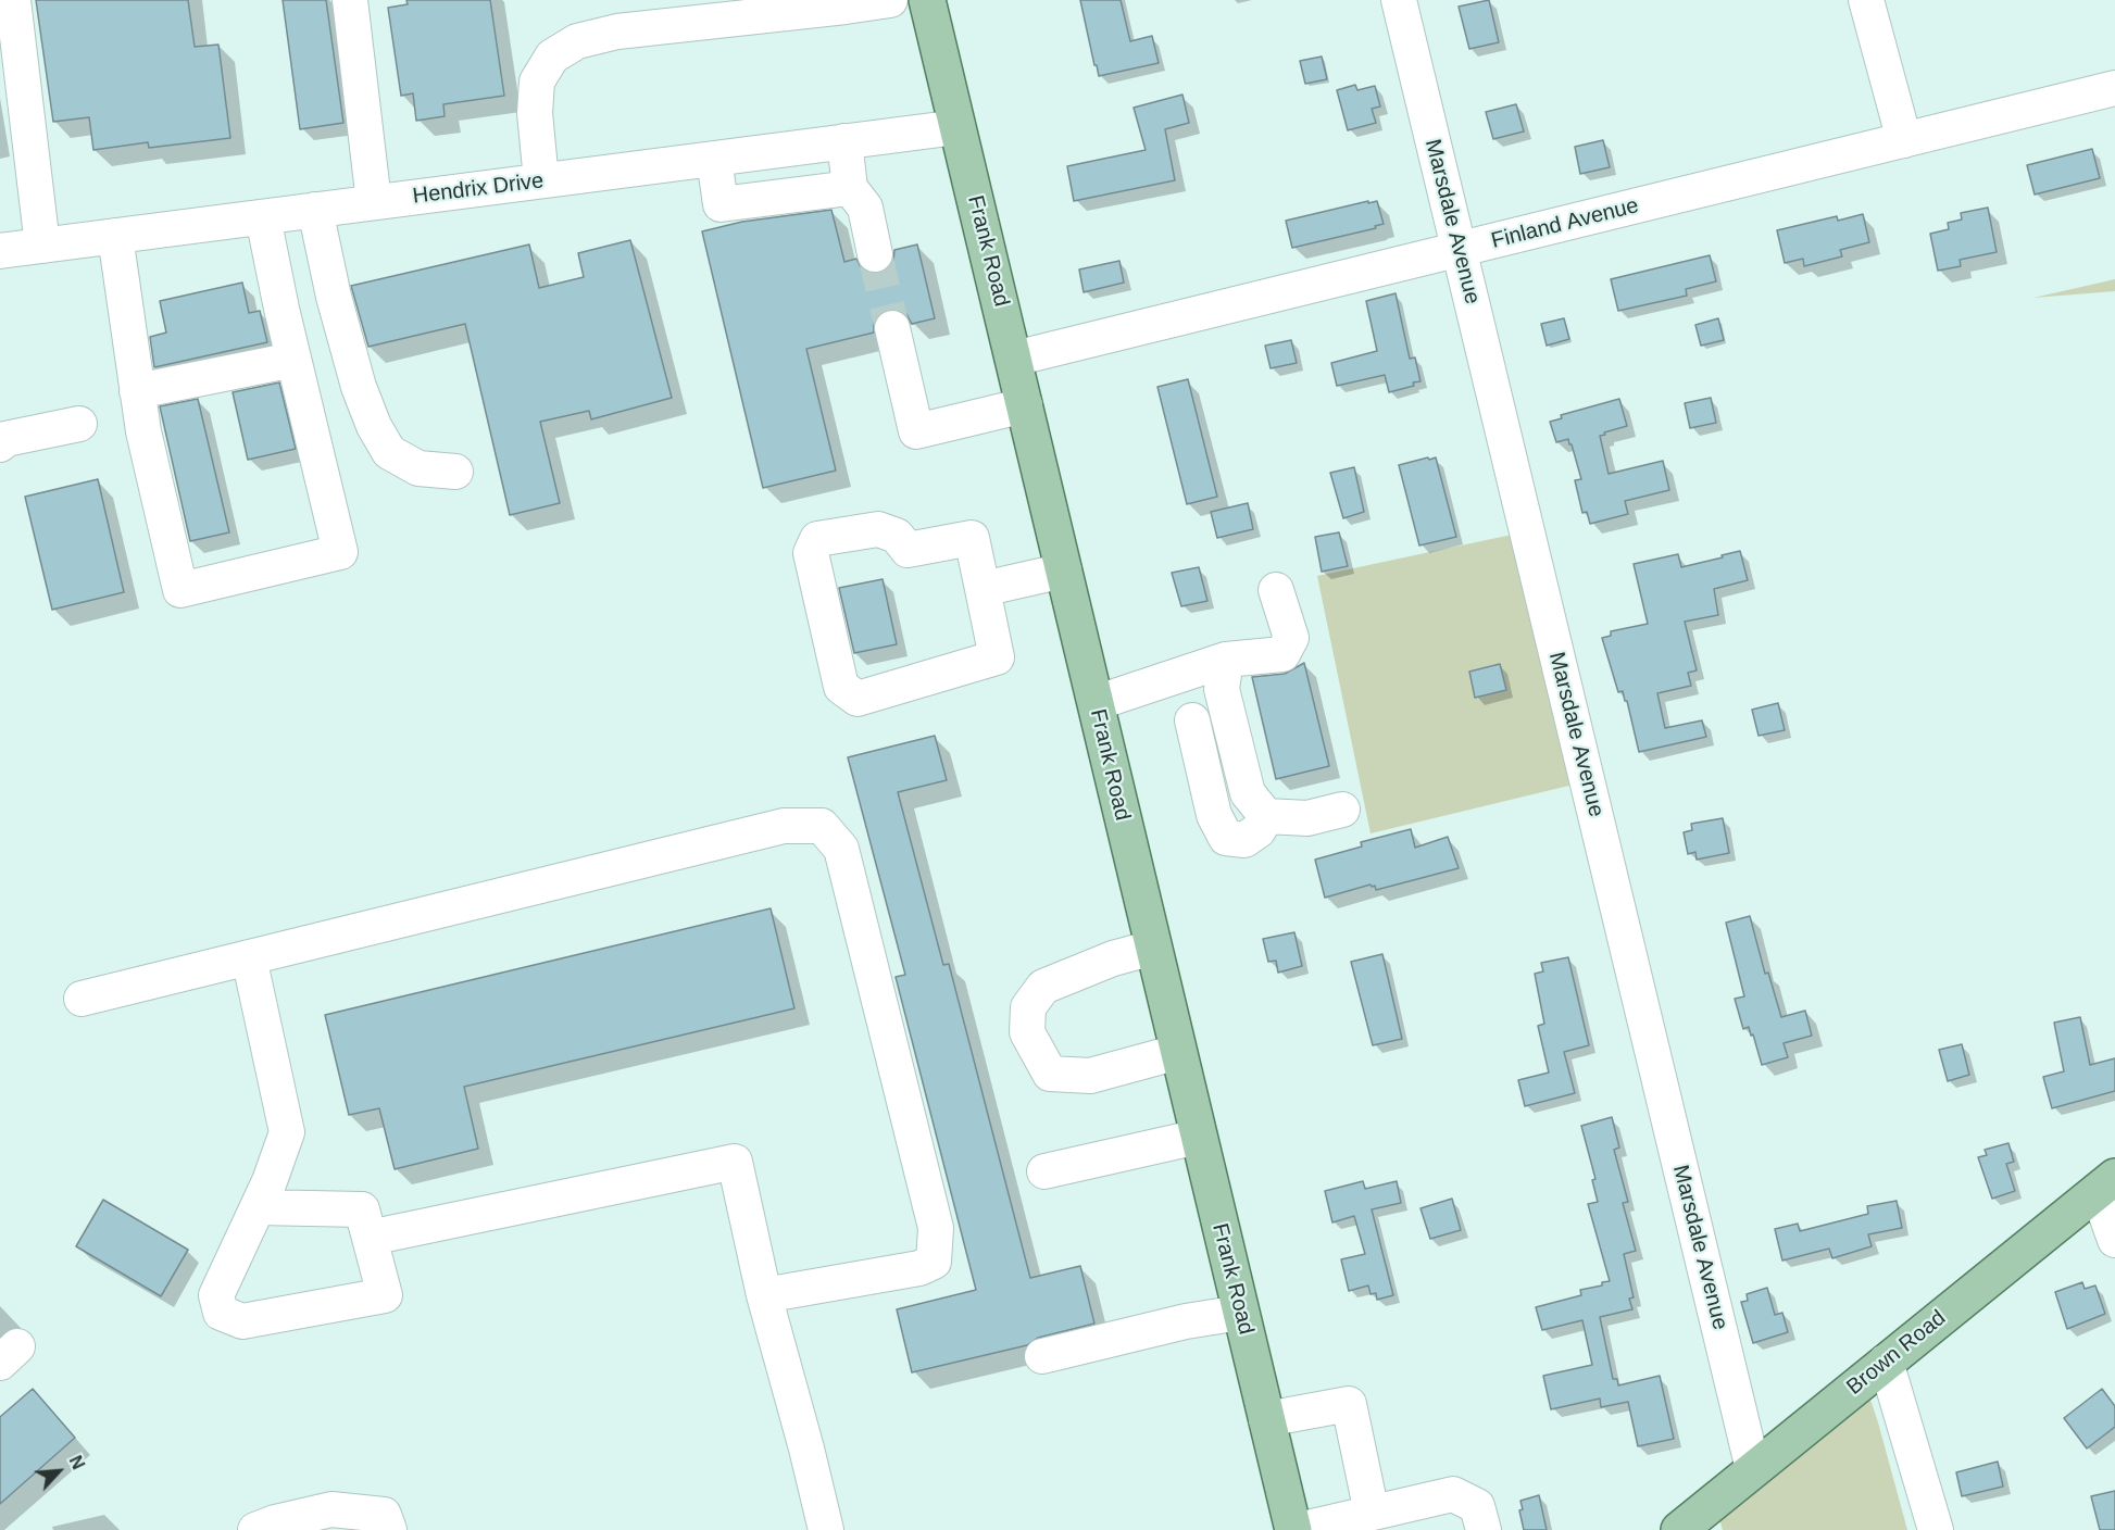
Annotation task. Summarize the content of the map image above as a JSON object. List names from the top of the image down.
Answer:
{
  "streets": {
    "main road": ["Frank Road", "Brown Road"],
    "street": ["Hendrix Drive", "Marsdale Avenue", "Finland Avenue"]
  },
  "crossings": [
    ["Hendrix Drive", "Frank Road"],
    ["Marsdale Avenue", "Finland Avenue"],
    ["Marsdale Avenue", "Brown Road"],
    ["Finland Avenue", "Frank Road"]
  ],
  "north": "top right"
}
